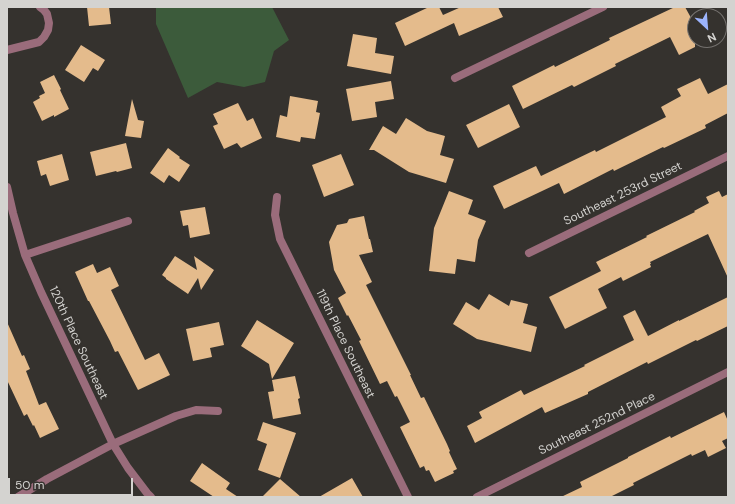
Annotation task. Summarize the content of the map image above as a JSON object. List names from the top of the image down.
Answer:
{
  "streets": {
    "street": [
      "Southeast 253rd Street",
      "120th Place Southeast",
      "119th Place Southeast",
      "Southeast 252nd Place"
    ]
  },
  "scale_bar": "50 m",
  "north": "bottom right"
}
